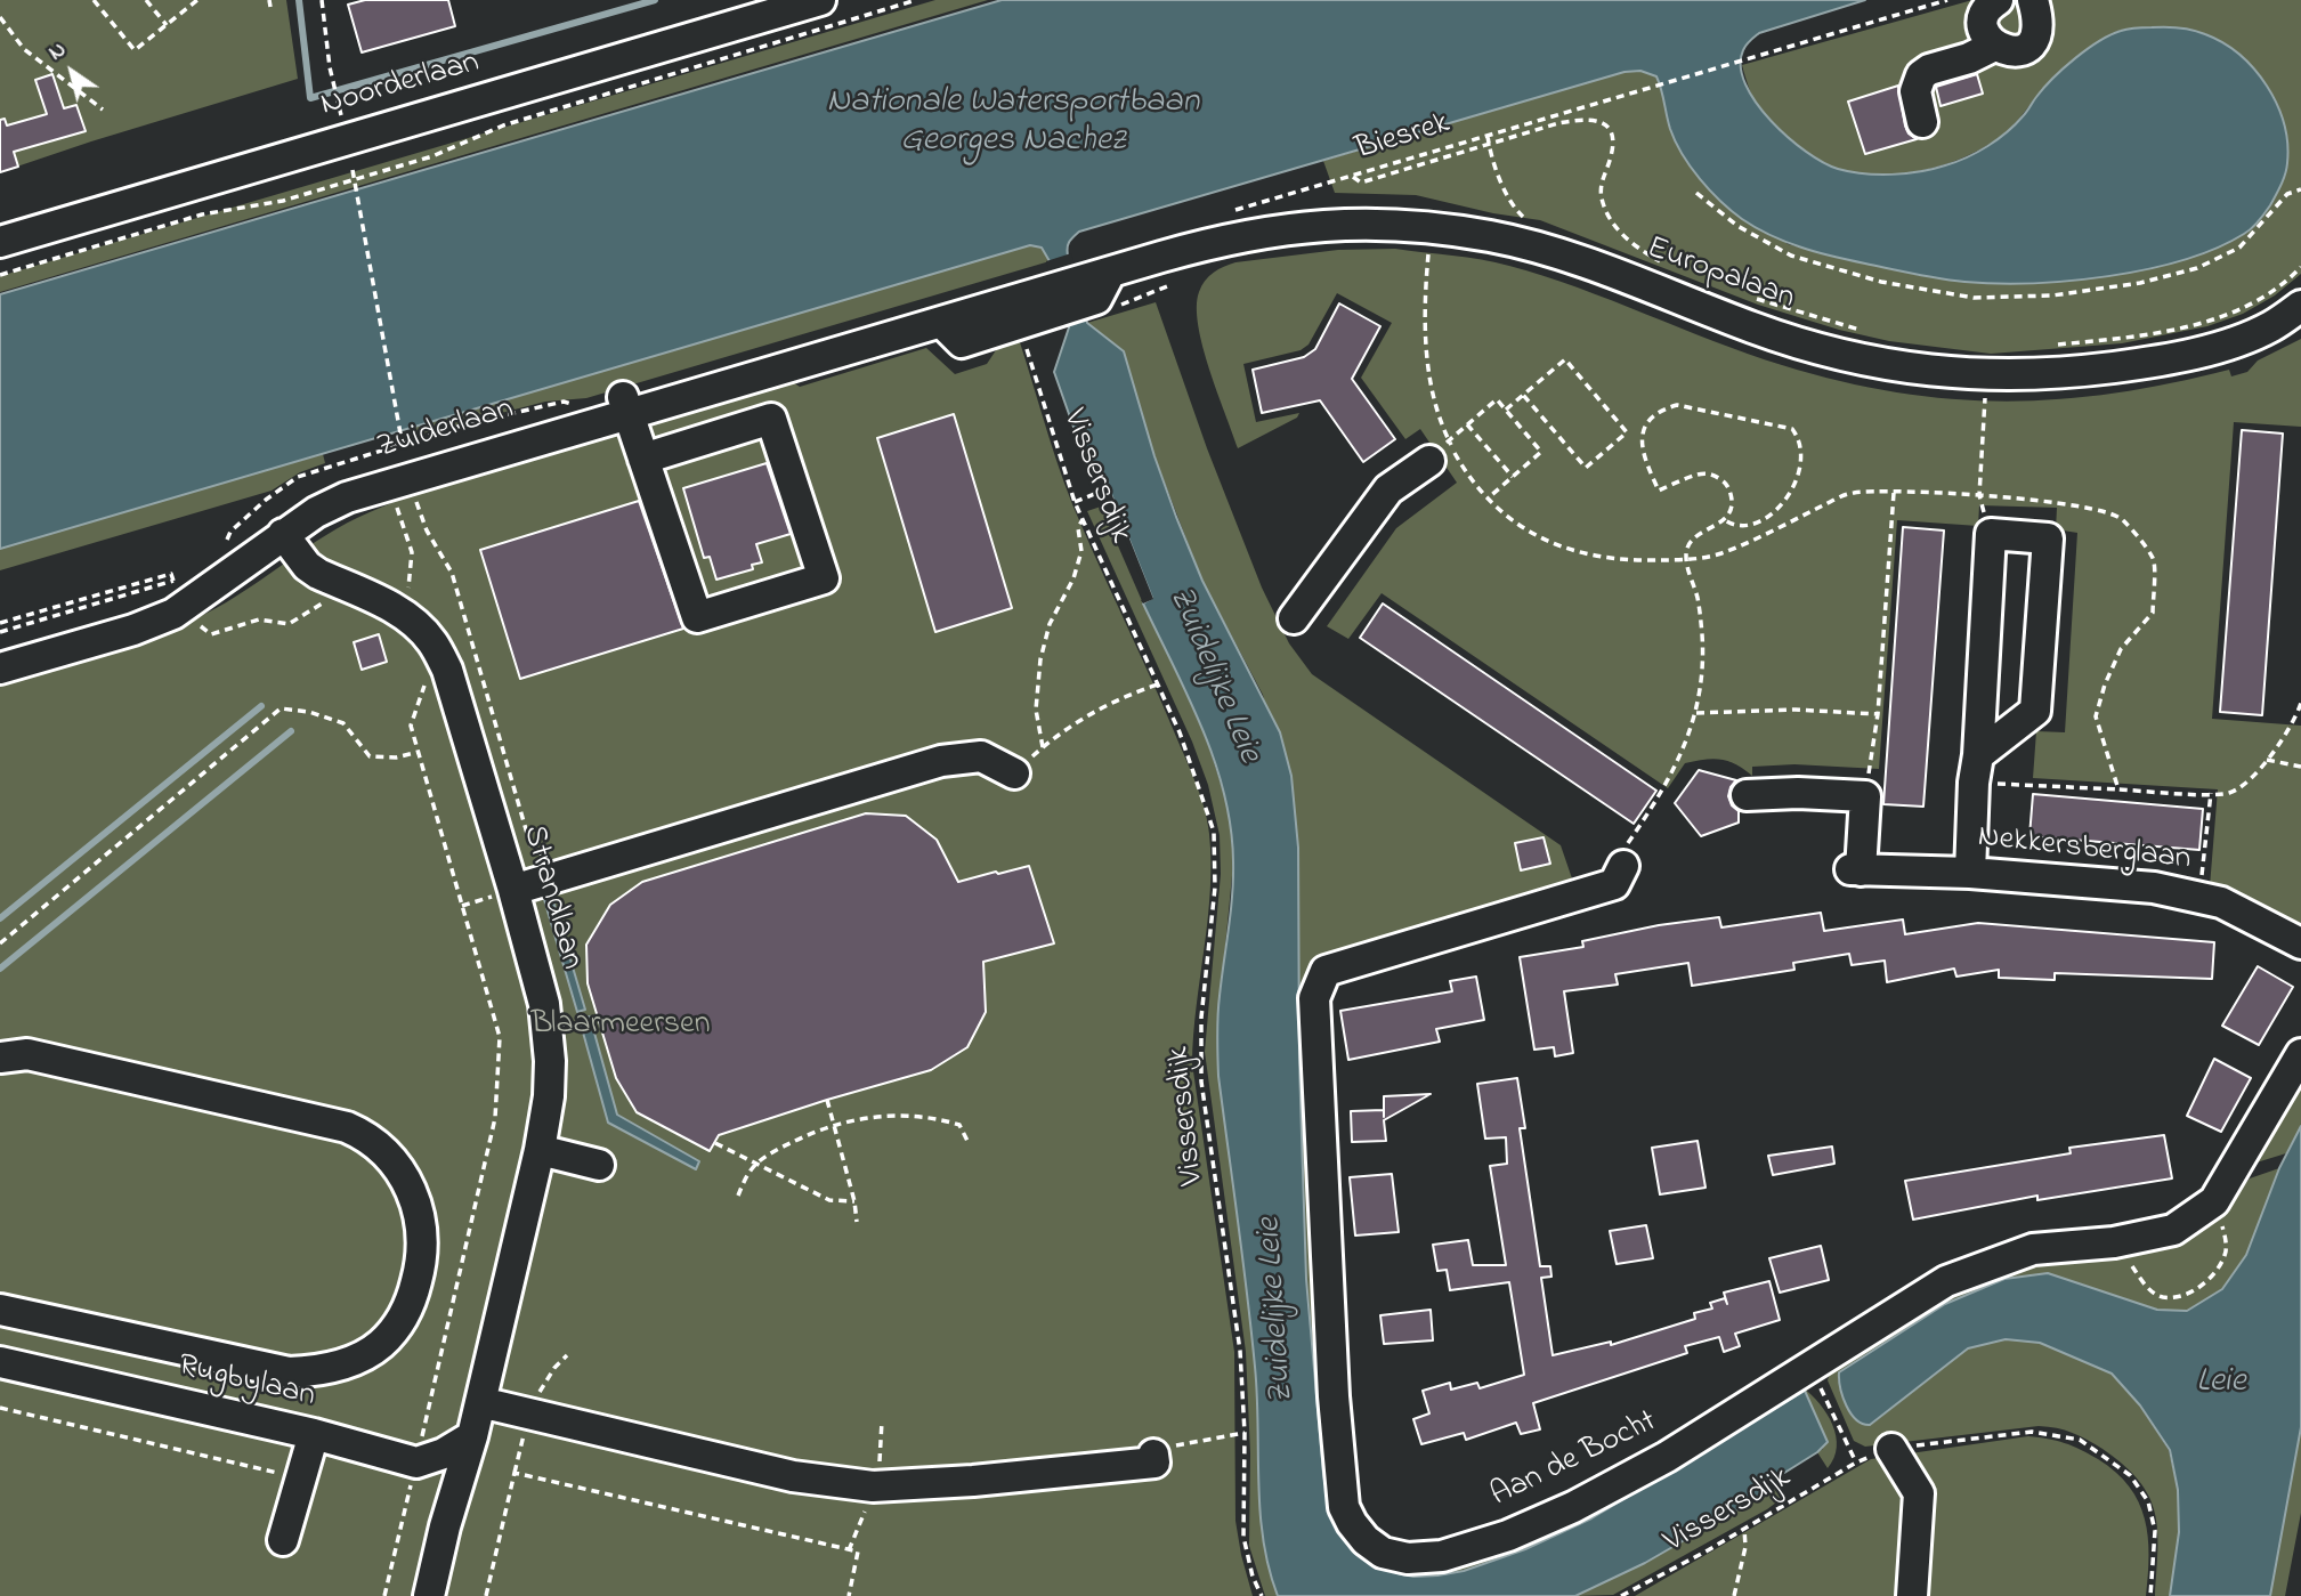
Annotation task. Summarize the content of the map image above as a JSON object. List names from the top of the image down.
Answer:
{
  "streets": {
    "street": [
      "Noorderlaan",
      "Europalaan",
      "Zuiderlaan",
      "Nekkersberglaan",
      "Strandlaan",
      "Rugbylaan",
      "Aan de Bocht"
    ],
    "path": ["Biesrek", "Vissersdijk"]
  },
  "crossings": [
    ["Europalaan", "Zuiderlaan"],
    ["Zuiderlaan", "Vissersdijk"],
    ["Zuiderlaan", "Strandlaan"],
    ["Vissersdijk", "Aan de Bocht"],
    ["Strandlaan", "Rugbylaan"]
  ],
  "water": ["Nationale Watersportbaan Georges Nachez", "Zuidelijke Leie", "Leie"],
  "parks": ["Blaarmeersen"],
  "north": "top left"
}
